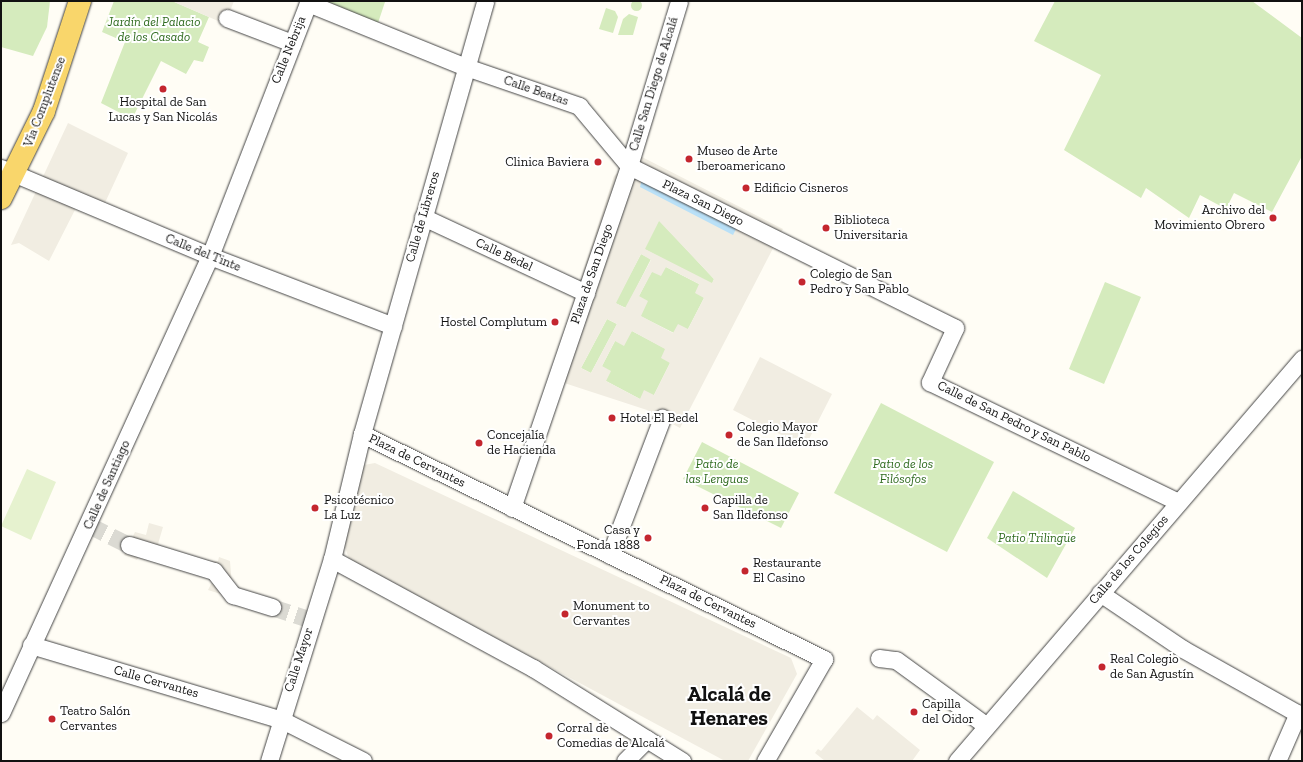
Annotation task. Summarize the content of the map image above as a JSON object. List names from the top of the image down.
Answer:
{
  "streets": {
    "main road": ["Vía Complutense"],
    "street": [
      "Calle Nebrija",
      "Calle San Diego de Alcalá",
      "Calle Beatas",
      "Plaza San Diego",
      "Calle de Libreros",
      "Calle del Tinte",
      "Calle Bedel",
      "Plaza de San Diego",
      "Calle de San Pedro y San Pablo",
      "Plaza de Cervantes",
      "Calle de Santiago",
      "Calle de los Colegios",
      "Calle Mayor",
      "Calle Cervantes"
    ]
  },
  "crossings": [
    ["Calle Nebrija", "Calle Beatas"],
    ["Calle Nebrija", "Calle de Libreros"],
    ["Calle Nebrija", "Calle del Tinte"],
    ["Calle Nebrija", "Calle de Santiago"],
    ["Calle San Diego de Alcalá", "Calle Beatas"],
    ["Calle San Diego de Alcalá", "Plaza San Diego"],
    ["Calle San Diego de Alcalá", "Plaza de San Diego"],
    ["Calle Beatas", "Plaza San Diego"],
    ["Calle Beatas", "Calle de Libreros"],
    ["Calle Beatas", "Plaza de San Diego"],
    ["Vía Complutense", "Calle del Tinte"],
    ["Plaza San Diego", "Plaza de San Diego"],
    ["Plaza San Diego", "Calle de San Pedro y San Pablo"],
    ["Calle de Libreros", "Calle del Tinte"],
    ["Calle de Libreros", "Calle Bedel"],
    ["Calle de Libreros", "Plaza de Cervantes"],
    ["Calle del Tinte", "Calle de Santiago"],
    ["Calle Bedel", "Plaza de San Diego"],
    ["Plaza de San Diego", "Plaza de Cervantes"],
    ["Calle de San Pedro y San Pablo", "Calle de los Colegios"],
    ["Plaza de Cervantes", "Calle Mayor"],
    ["Calle de Santiago", "Calle Cervantes"],
    ["Calle Mayor", "Calle Cervantes"]
  ],
  "districts": ["Alcalá de Henares"],
  "parks": [
    "Jardín del Palacio de los Casado",
    "Patio de las Lenguas",
    "Patio de los Filósofos",
    "Patio Trilingüe"
  ],
  "places": [
    "Hospital de San Lucas y San Nicolás",
    "Museo de Arte Iberoamericano",
    "Clinica Baviera",
    "Edificio Cisneros",
    "Archivo del Movimiento Obrero",
    "Biblioteca Universitaria",
    "Colegio de San Pedro y San Pablo",
    "Hostel Complutum",
    "Hotel El Bedel",
    "Colegio Mayor de San Ildefonso",
    "Concejalía de Hacienda",
    "Psicotécnico La Luz",
    "Capilla de San Ildefonso",
    "Casa y Fonda 1888",
    "Restaurante El Casino",
    "Monument to Cervantes",
    "Real Colegio de San Agustín",
    "Capilla del Oidor",
    "Teatro Salón Cervantes",
    "Corral de Comedias de Alcalá"
  ]
}
